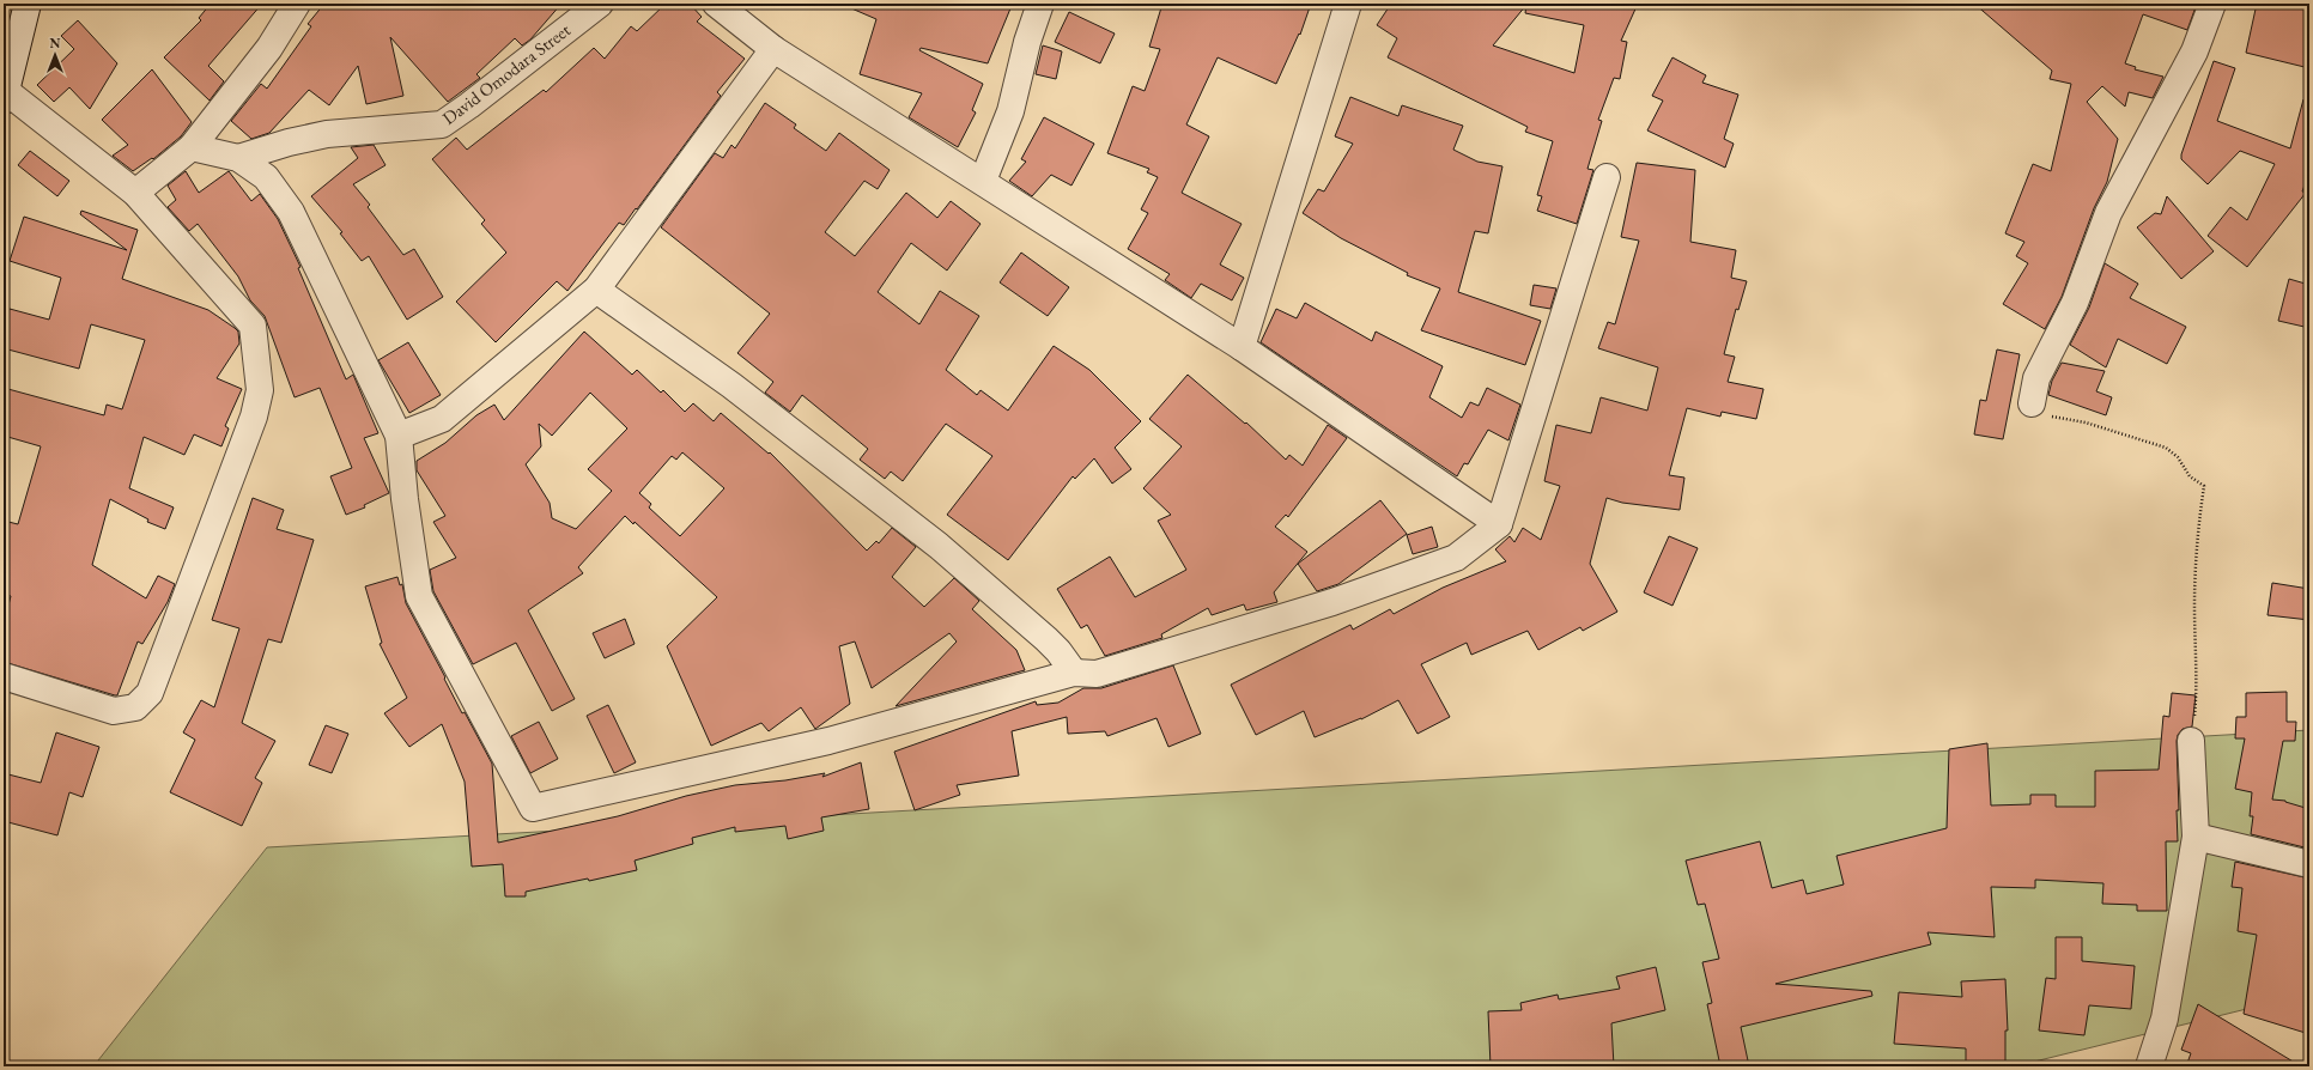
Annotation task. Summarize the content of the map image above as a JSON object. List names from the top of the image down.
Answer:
{
  "streets": {
    "street": ["David Omodara Street"]
  },
  "north": "top"
}
